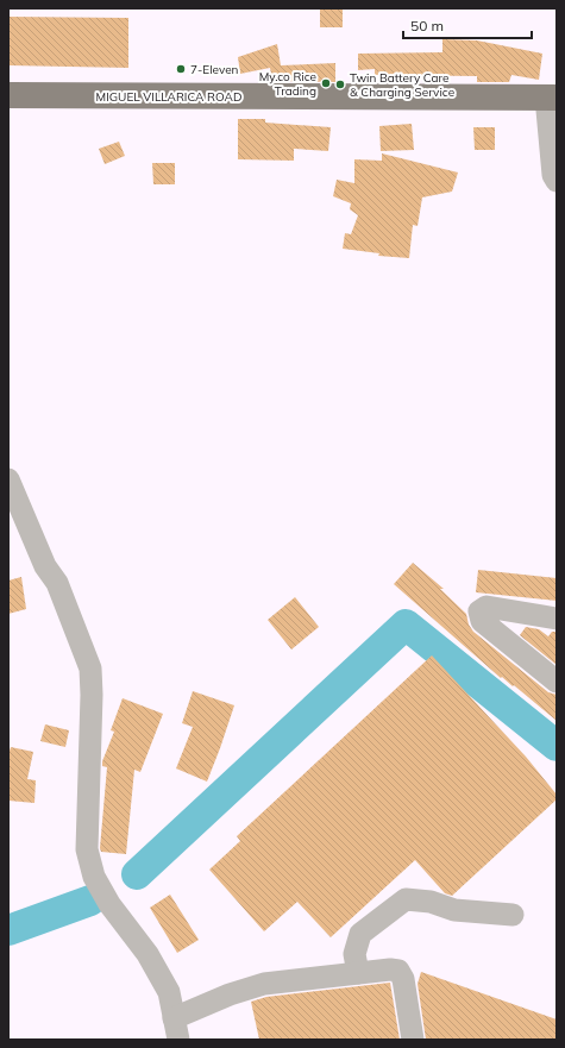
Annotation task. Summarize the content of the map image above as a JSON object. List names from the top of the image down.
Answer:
{
  "streets": {
    "main road": ["MIGUEL VILLARICA ROAD"]
  },
  "places": ["7-Eleven", "My.co Rice Trading", "Twin Battery Care & Charging Service"],
  "scale_bar": "50 m"
}
